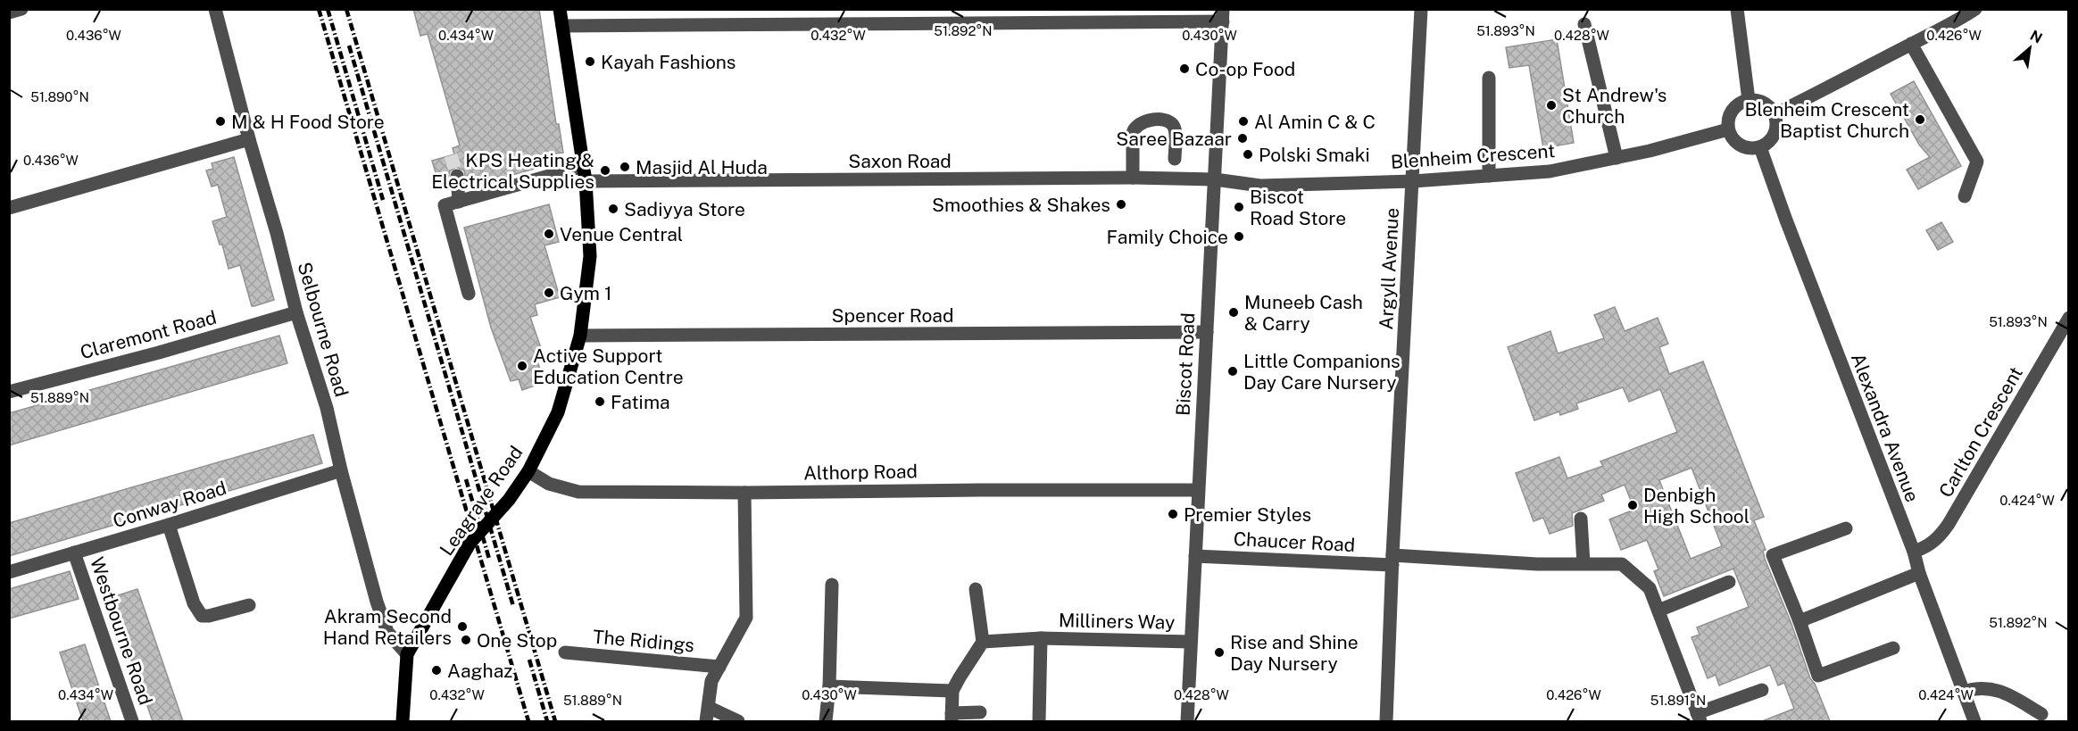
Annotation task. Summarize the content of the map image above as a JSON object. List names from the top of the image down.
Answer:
{
  "streets": {
    "main road": ["Leagrave Road"],
    "street": [
      "Blenheim Crescent",
      "Saxon Road",
      "Argyll Avenue",
      "Spencer Road",
      "Selbourne Road",
      "Claremont Road",
      "Biscot Road",
      "Alexandra Avenue",
      "Carlton Crescent",
      "Althorp Road",
      "Conway Road",
      "Chaucer Road",
      "Milliners Way",
      "Westbourne Road",
      "The Ridings"
    ]
  },
  "crossings": [
    ["Blenheim Crescent", "Saxon Road"],
    ["Blenheim Crescent", "Argyll Avenue"],
    ["Blenheim Crescent", "Biscot Road"],
    ["Blenheim Crescent", "Alexandra Avenue"],
    ["Saxon Road", "Biscot Road"],
    ["Saxon Road", "Leagrave Road"],
    ["Argyll Avenue", "Chaucer Road"],
    ["Spencer Road", "Biscot Road"],
    ["Spencer Road", "Leagrave Road"],
    ["Selbourne Road", "Claremont Road"],
    ["Selbourne Road", "Leagrave Road"],
    ["Selbourne Road", "Conway Road"],
    ["Biscot Road", "Althorp Road"],
    ["Biscot Road", "Chaucer Road"],
    ["Biscot Road", "Milliners Way"],
    ["Alexandra Avenue", "Carlton Crescent"],
    ["Althorp Road", "Leagrave Road"],
    ["Althorp Road", "The Ridings"],
    ["Conway Road", "Westbourne Road"]
  ],
  "places": [
    "Kayah Fashions",
    "Co-op Food",
    "St Andrew's Church",
    "Blenheim Crescent Baptist Church",
    "M & H Food Store",
    "Al Amin C & C",
    "Saree Bazaar",
    "Polski Smaki",
    "Masjid Al Huda",
    "KPS Heating & Electrical Supplies",
    "Smoothies & Shakes",
    "Biscot Road Store",
    "Sadiyya Store",
    "Venue Central",
    "Family Choice",
    "Gym 1",
    "Muneeb Cash & Carry",
    "Active Support Education Centre",
    "Little Companions Day Care Nursery",
    "Fatima",
    "Denbigh High School",
    "Premier Styles",
    "Akram Second Hand Retailers",
    "One Stop",
    "Rise and Shine Day Nursery",
    "Aaghaz"
  ],
  "north": "top right",
  "coordinates": [
    "51.892°N",
    "51.893°N",
    "0.436°W",
    "0.434°W",
    "0.432°W",
    "0.430°W",
    "0.428°W",
    "0.426°W",
    "51.890°N",
    "51.889°N",
    "0.424°W",
    "51.891°N"
  ]
}
